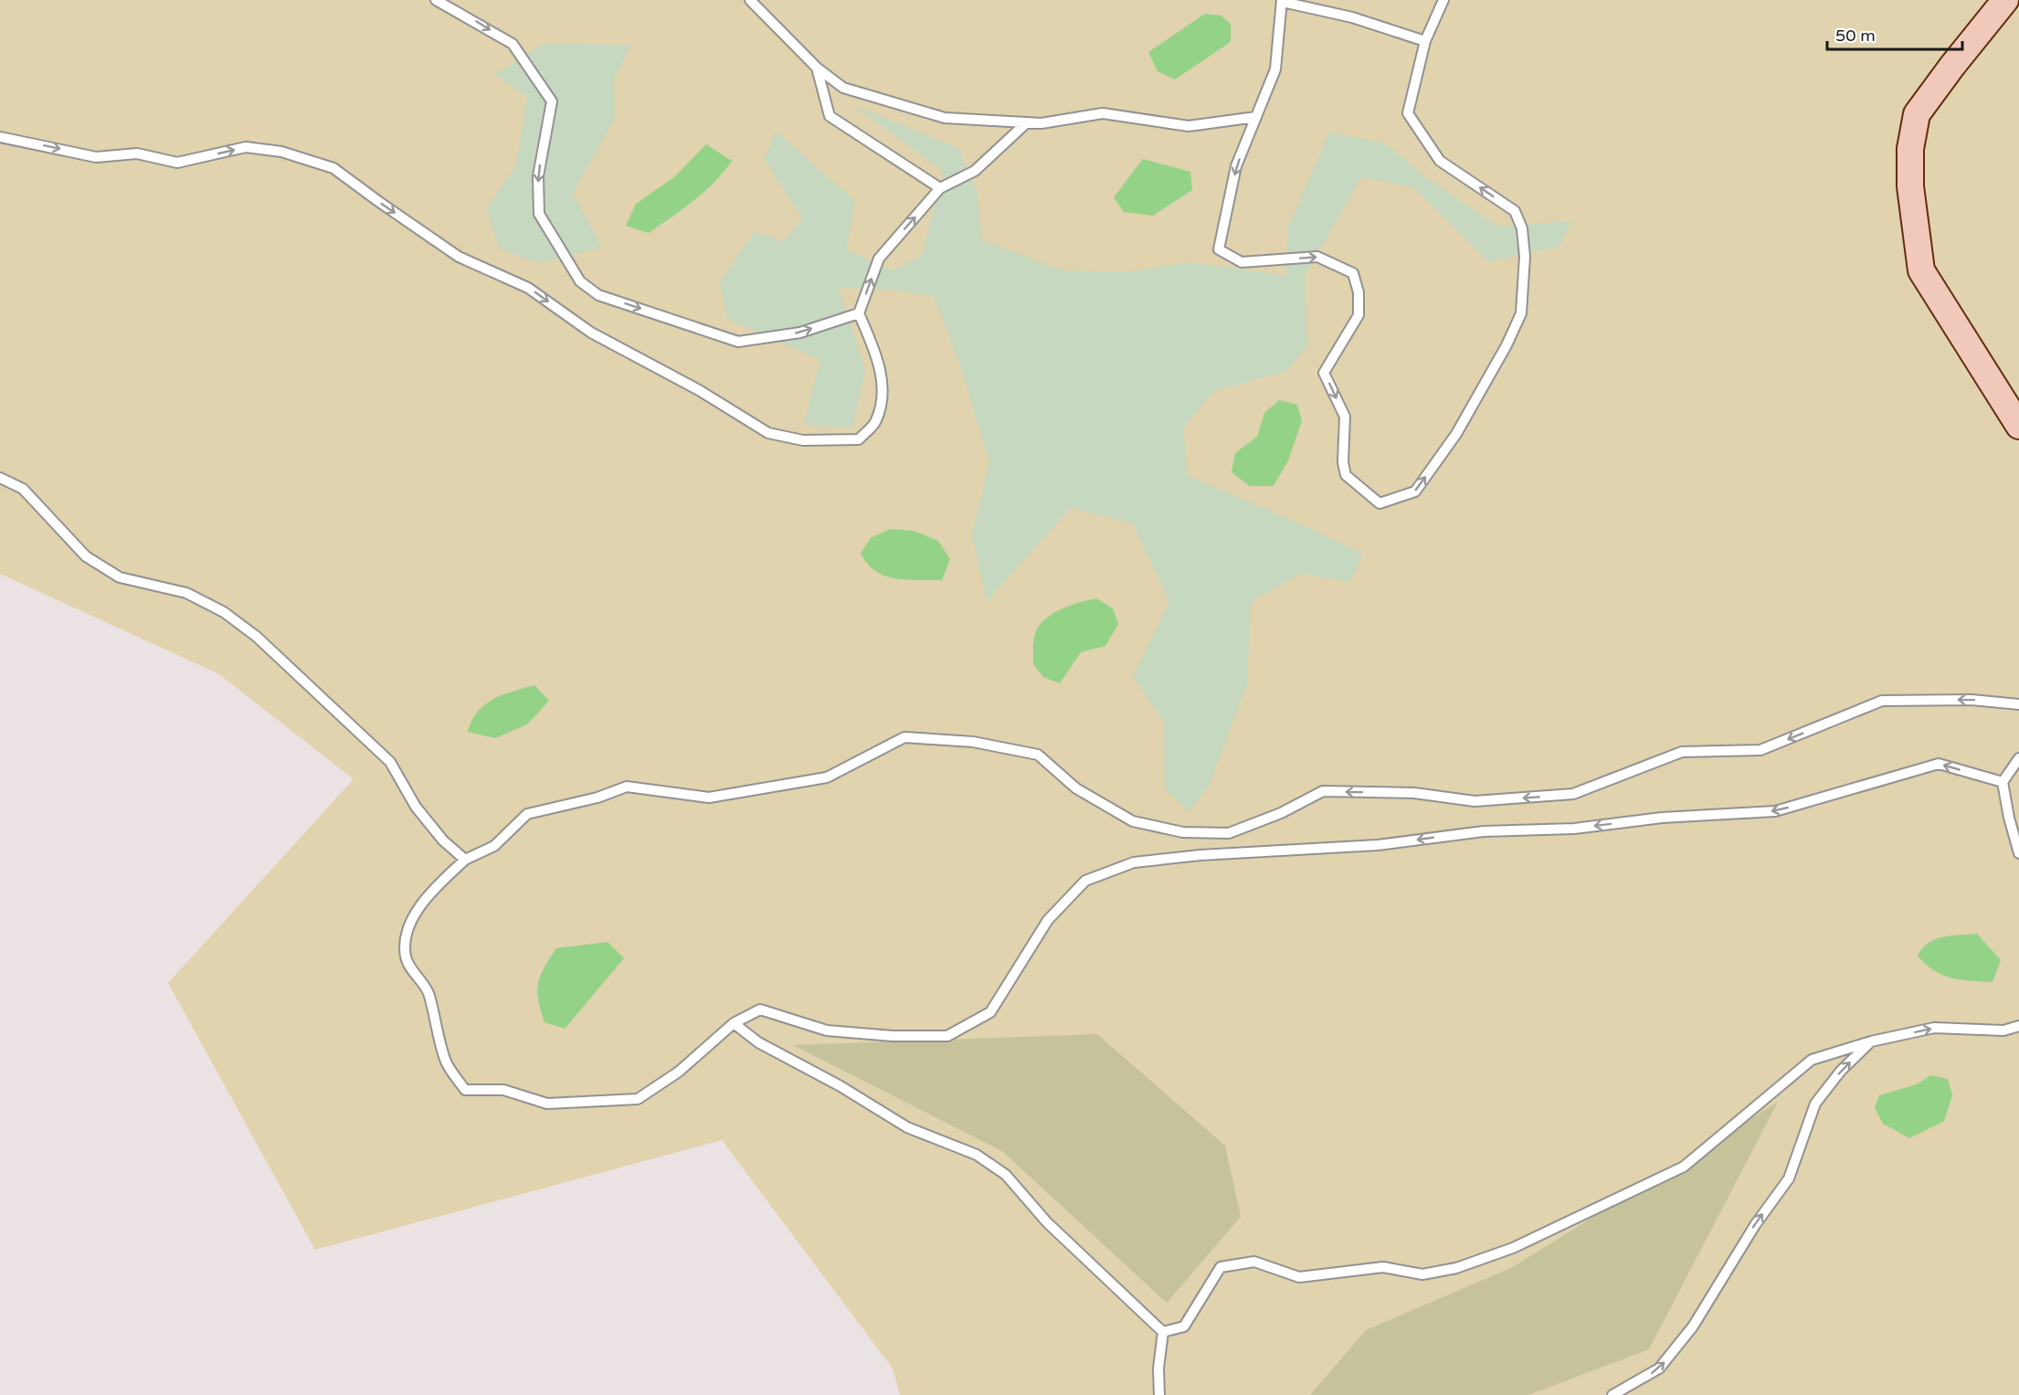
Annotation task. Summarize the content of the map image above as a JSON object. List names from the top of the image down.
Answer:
{
  "scale_bar": "50 m"
}
